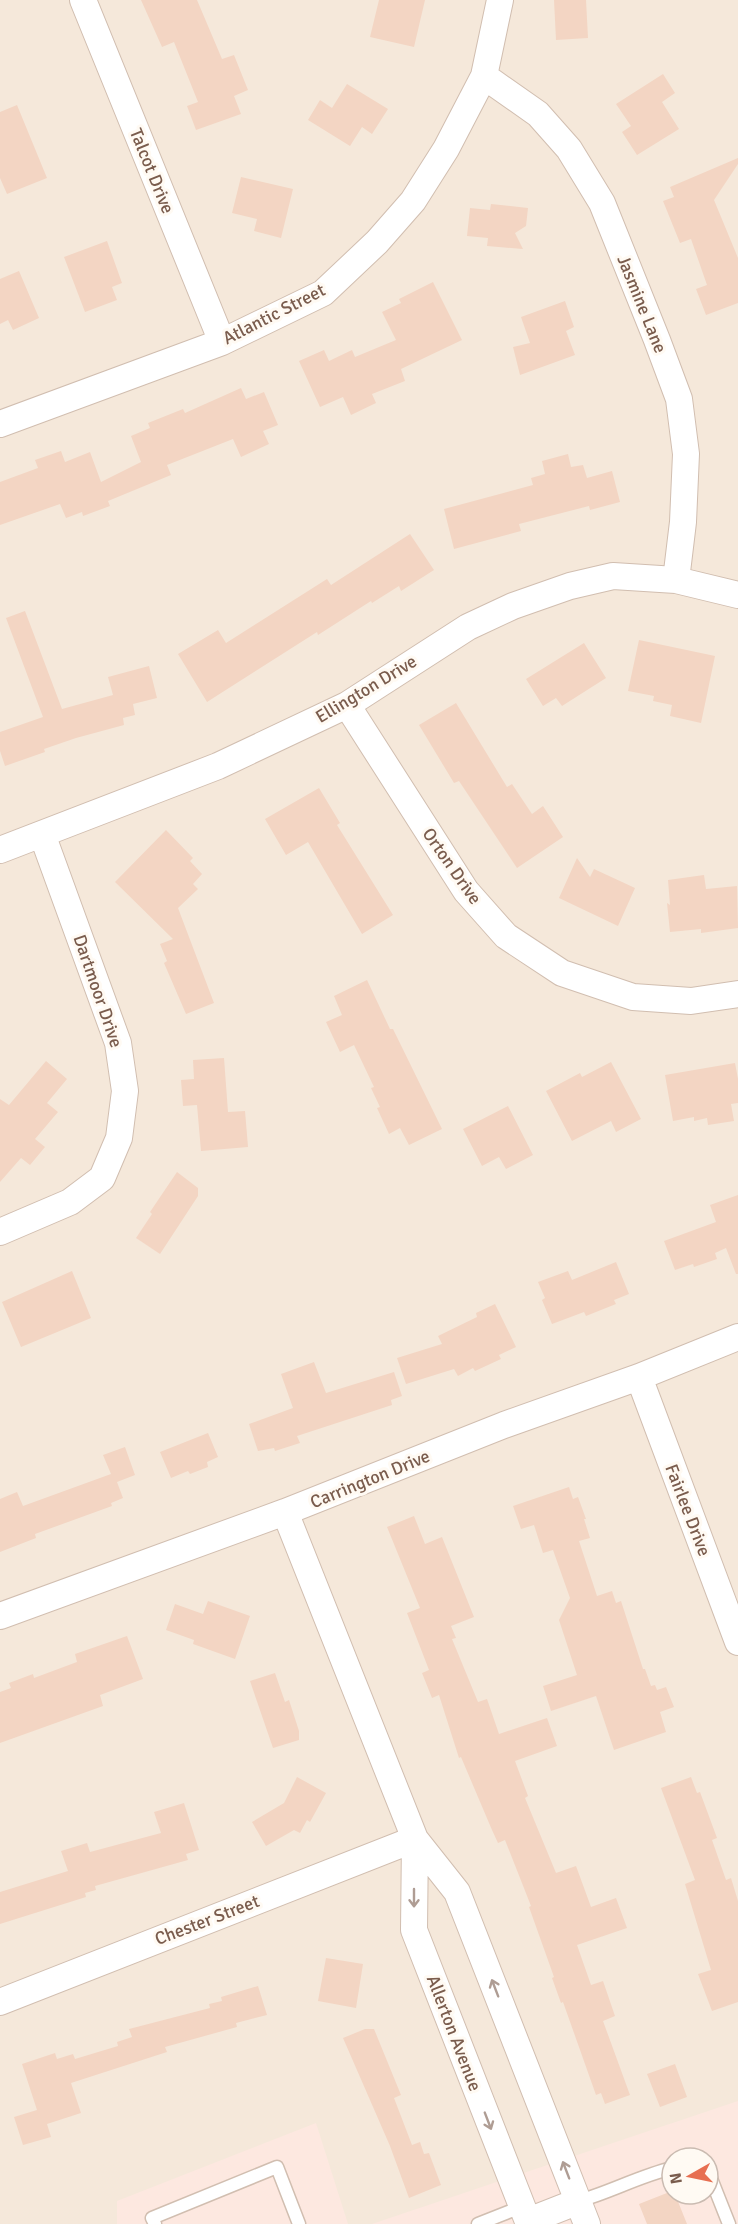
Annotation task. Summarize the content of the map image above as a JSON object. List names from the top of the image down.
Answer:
{
  "streets": {
    "street": [
      "Talcot Drive",
      "Jasmine Lane",
      "Atlantic Street",
      "Ellington Drive",
      "Orton Drive",
      "Dartmoor Drive",
      "Carrington Drive",
      "Fairlee Drive",
      "Chester Street",
      "Allerton Avenue"
    ]
  },
  "crossings": [
    ["Talcot Drive", "Atlantic Street"],
    ["Jasmine Lane", "Atlantic Street"],
    ["Jasmine Lane", "Ellington Drive"],
    ["Ellington Drive", "Orton Drive"],
    ["Ellington Drive", "Dartmoor Drive"],
    ["Carrington Drive", "Fairlee Drive"],
    ["Carrington Drive", "Allerton Avenue"],
    ["Chester Street", "Allerton Avenue"]
  ],
  "north": "left"
}
